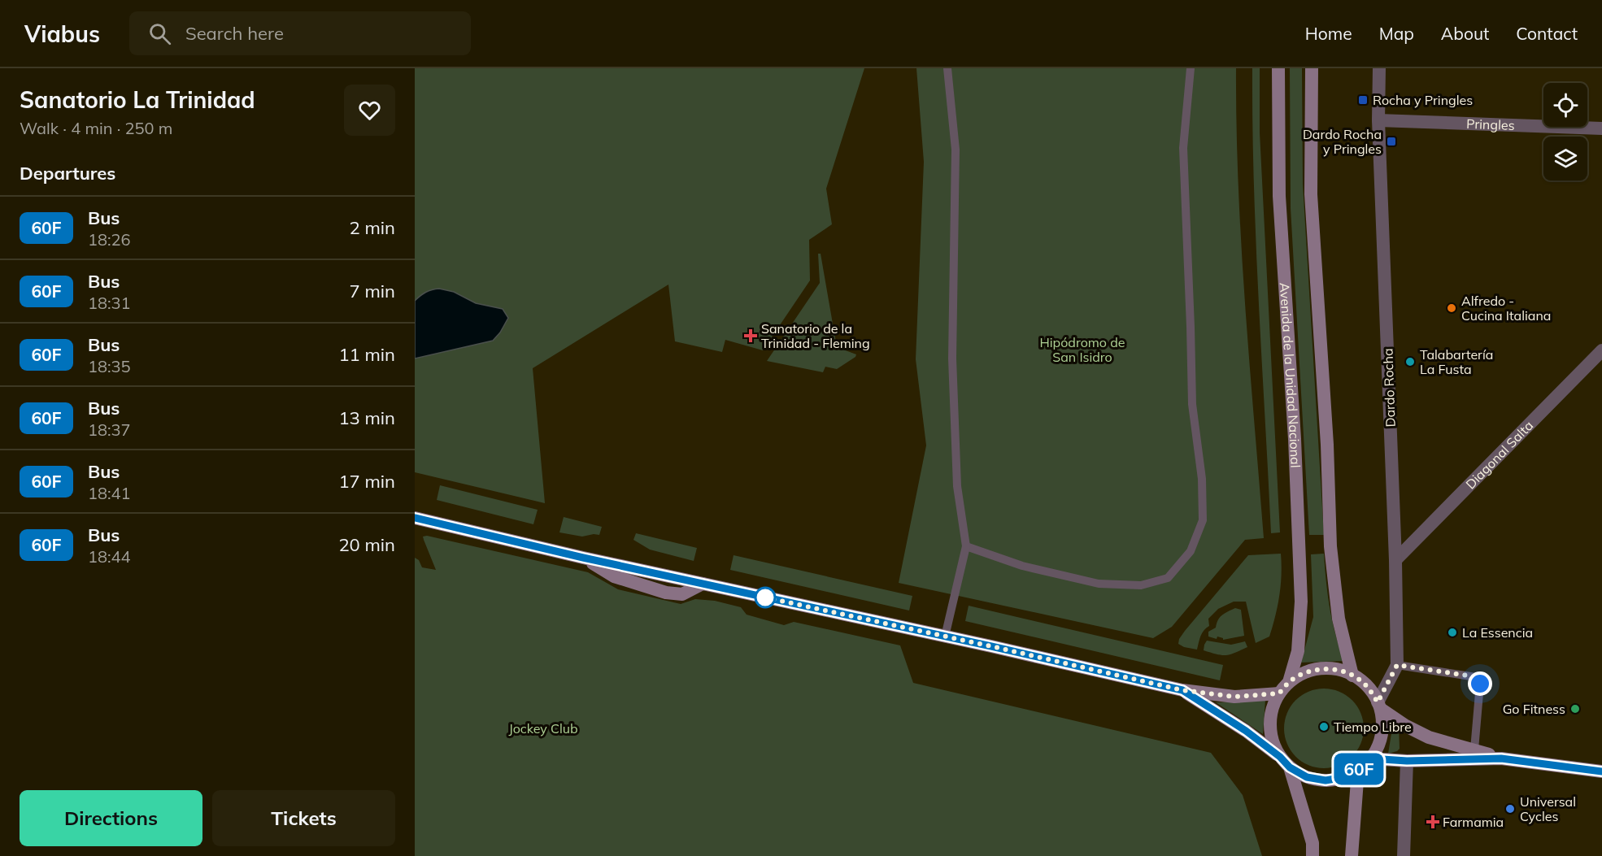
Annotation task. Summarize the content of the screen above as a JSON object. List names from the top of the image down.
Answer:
{
  "streets": {
    "main road": ["Avenida de la Unidad Nacional"],
    "street": ["Pringles", "Dardo Rocha", "Diagonal Salta"]
  },
  "crossings": [
    ["Pringles", "Dardo Rocha"],
    ["Avenida de la Unidad Nacional", "Dardo Rocha"],
    ["Dardo Rocha", "Diagonal Salta"]
  ],
  "parks": ["Hipódromo de San Isidro", "Jockey Club"],
  "places": {
    "transit": ["Rocha y Pringles", "Dardo Rocha y Pringles"],
    "other": [
      "Alfredo - Cucina Italiana",
      "Talabartería La Fusta",
      "La Essencia",
      "Go Fitness",
      "Tiempo Libre",
      "Universal Cycles"
    ],
    "health": ["Sanatorio de la Trinidad - Fleming", "Farmamia"]
  },
  "lines": ["bus line 60F"],
  "page": {
    "header": "Viabus",
    "search": "Search here",
    "nav": [
      "Home",
      "Map",
      "About",
      "Contact"
    ],
    "heading": [
      ["Sanatorio La Trinidad", "Walk · 4 min · 250 m"],
      "Departures"
    ],
    "on_map": "60F",
    "list": [
      {
        "mark": "60F",
        "name": "Bus",
        "note": "18:26",
        "value": "2 min"
      },
      {
        "mark": "60F",
        "name": "Bus",
        "note": "18:31",
        "value": "7 min"
      },
      {
        "mark": "60F",
        "name": "Bus",
        "note": "18:35",
        "value": "11 min"
      },
      {
        "mark": "60F",
        "name": "Bus",
        "note": "18:37",
        "value": "13 min"
      },
      {
        "mark": "60F",
        "name": "Bus",
        "note": "18:41",
        "value": "17 min"
      },
      {
        "mark": "60F",
        "name": "Bus",
        "note": "18:44",
        "value": "20 min"
      }
    ],
    "buttons": ["Directions", "Tickets"]
  }
}
